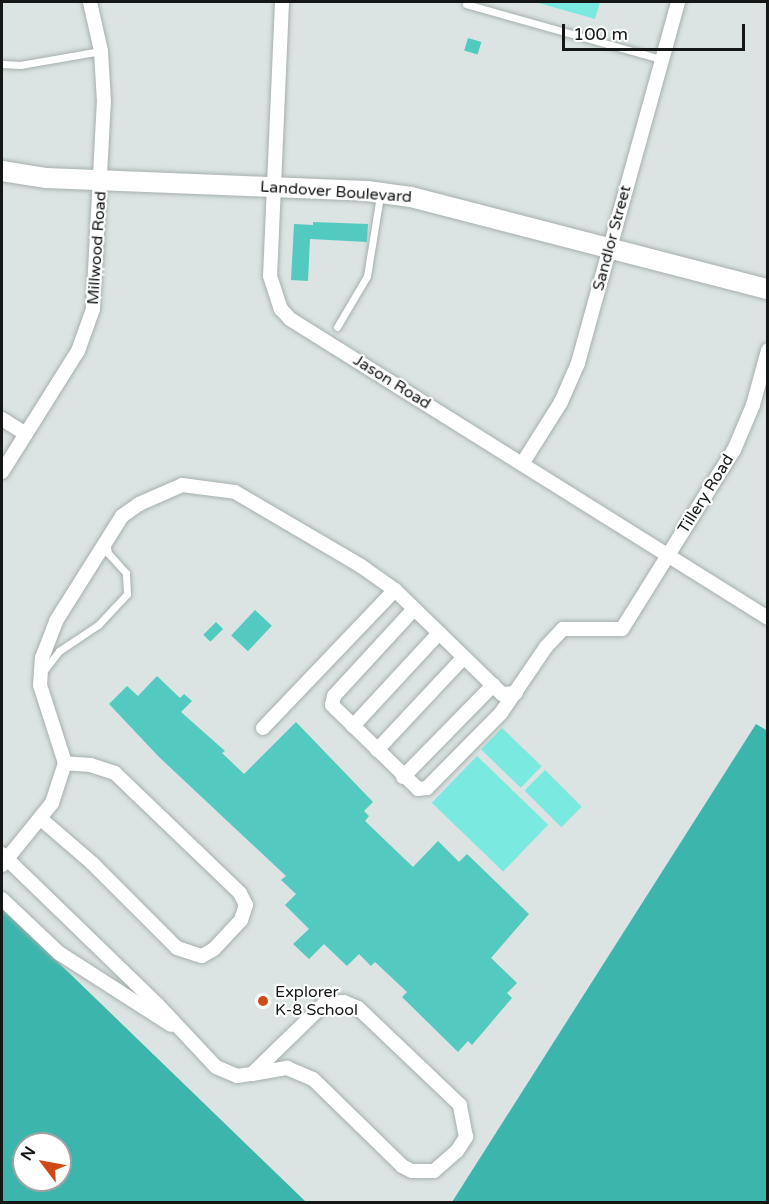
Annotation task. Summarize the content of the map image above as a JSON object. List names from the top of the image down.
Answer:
{
  "streets": {
    "street": [
      "Landover Boulevard",
      "Sandlor Street",
      "Millwood Road",
      "Jason Road",
      "Tillery Road"
    ]
  },
  "crossings": [
    ["Landover Boulevard", "Sandlor Street"],
    ["Landover Boulevard", "Millwood Road"],
    ["Landover Boulevard", "Jason Road"],
    ["Sandlor Street", "Jason Road"],
    ["Jason Road", "Tillery Road"]
  ],
  "places": ["Explorer K-8 School"],
  "scale_bar": "100 m",
  "north": "top left"
}
